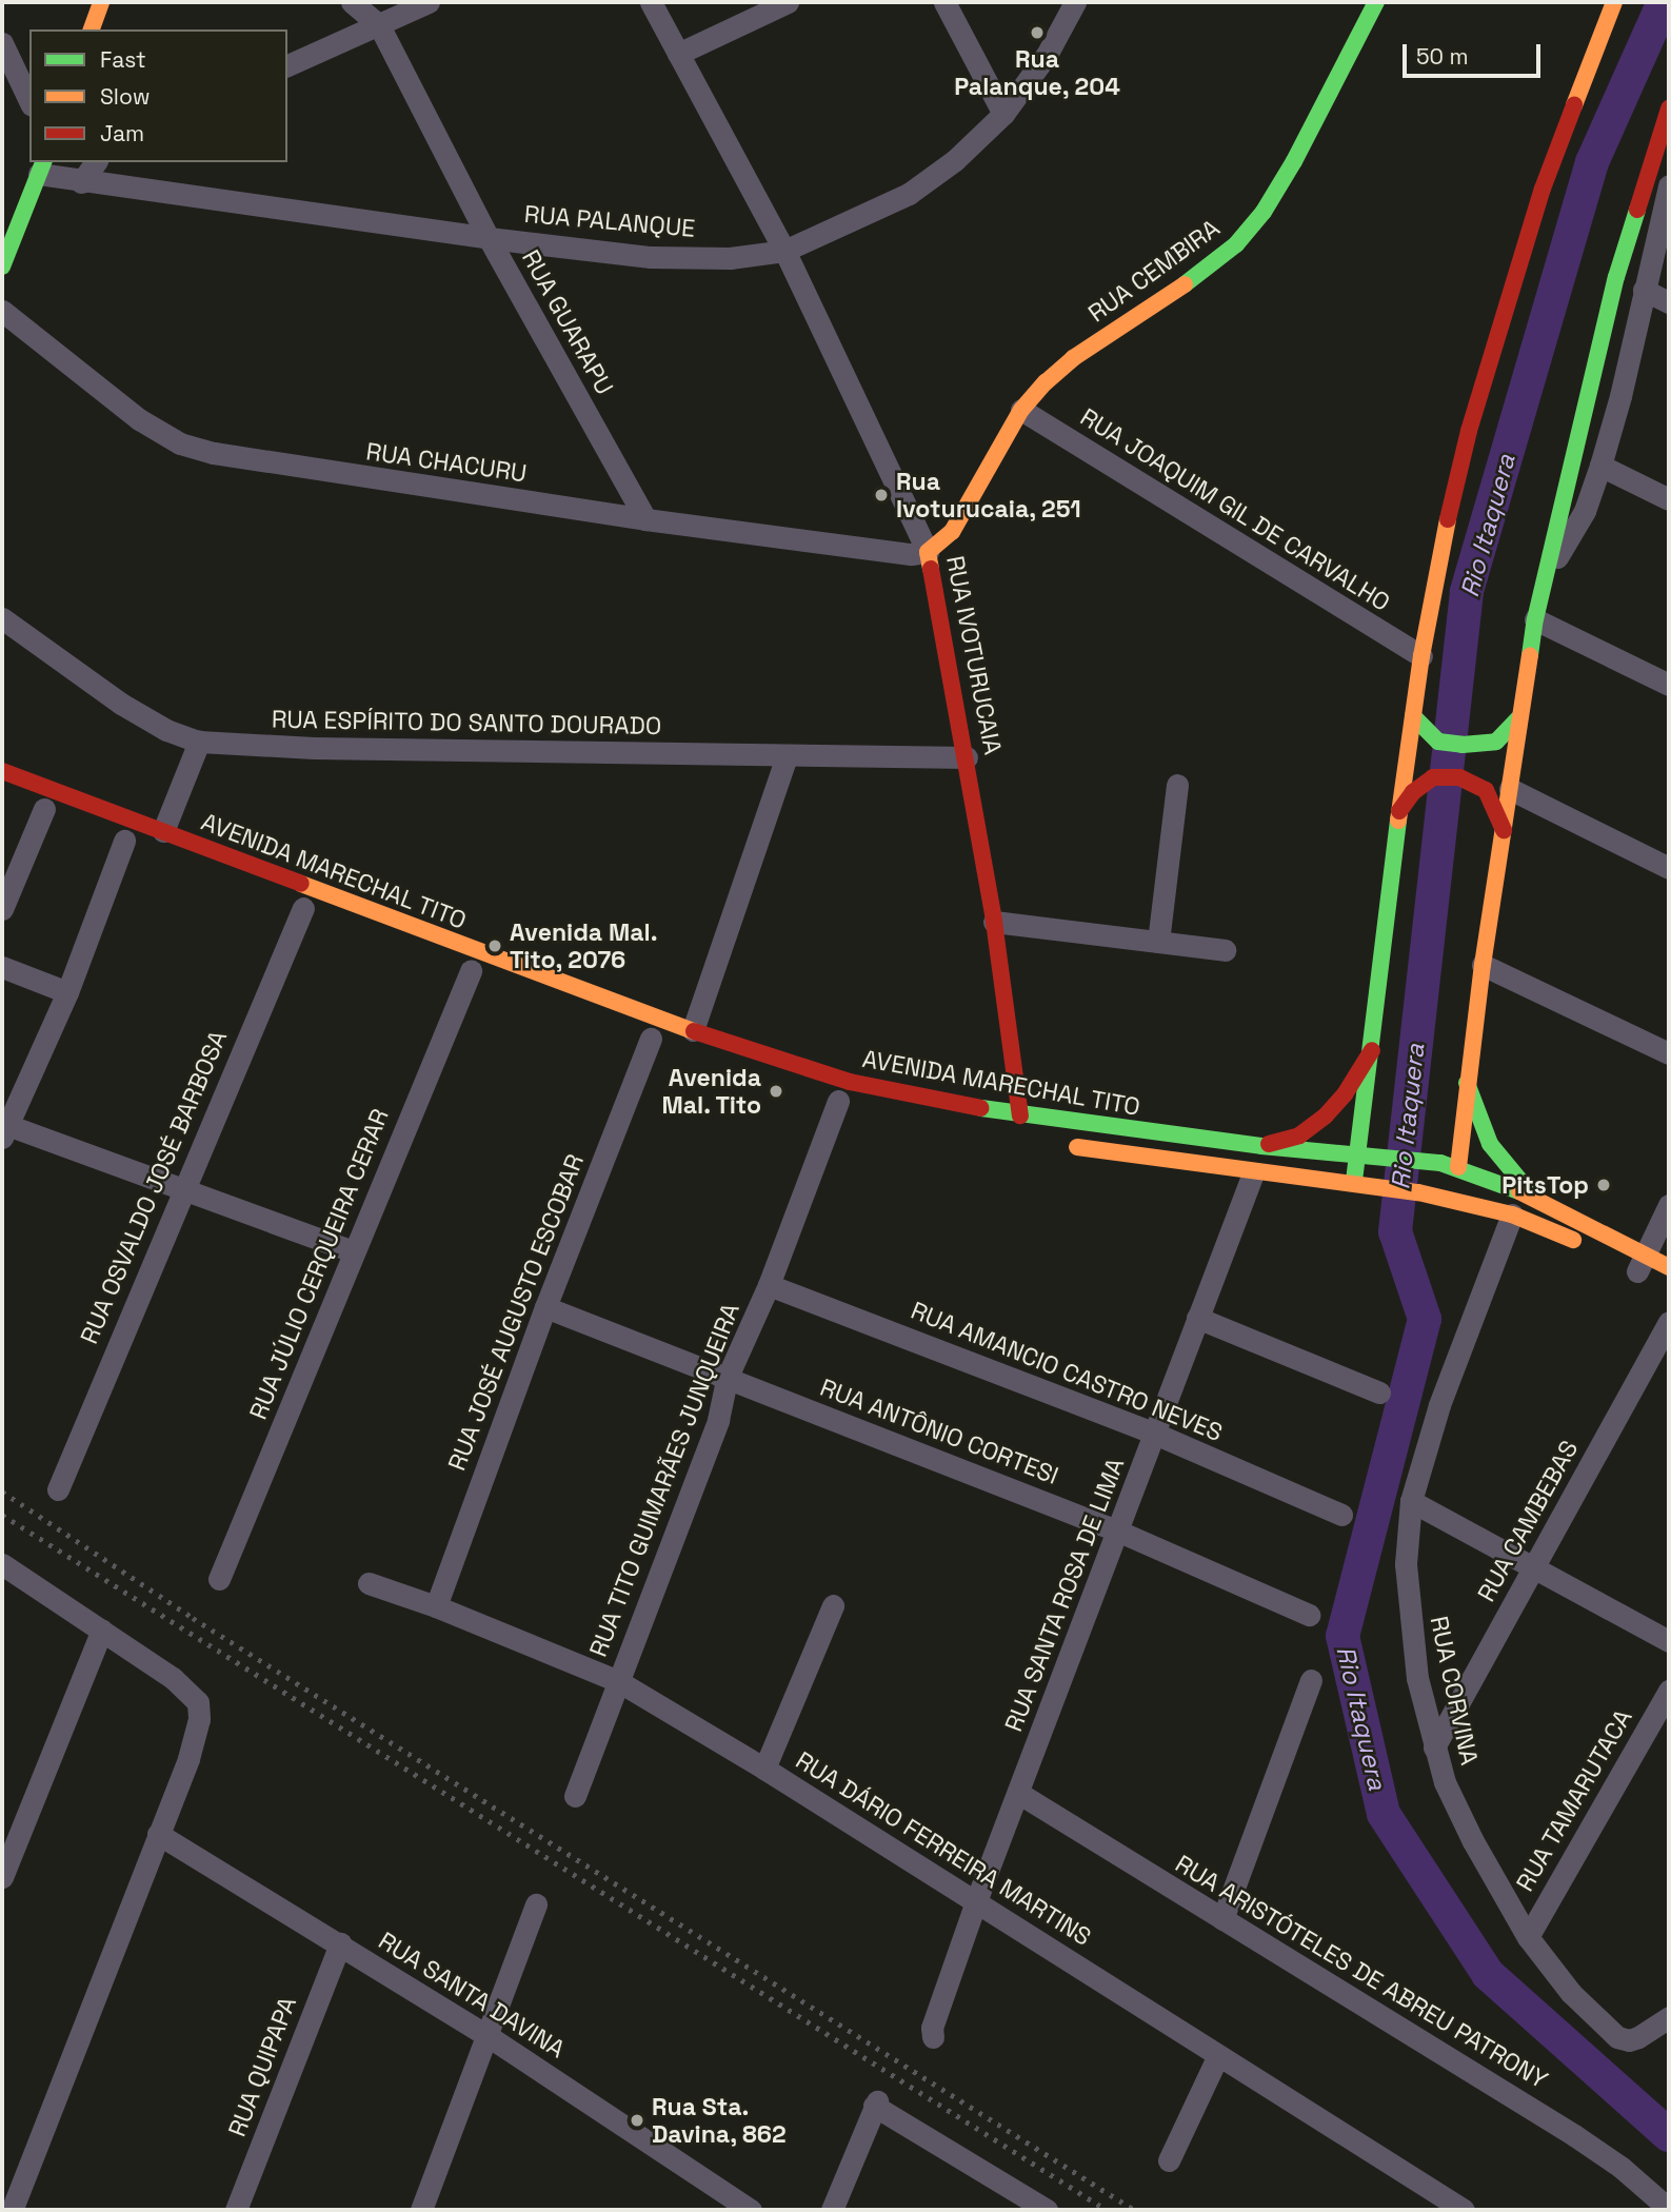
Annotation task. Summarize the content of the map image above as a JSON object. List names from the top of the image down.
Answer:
{
  "streets": {
    "street": [
      "RUA PALANQUE",
      "RUA CEMBIRA",
      "RUA GUARAPU",
      "RUA CHACURU",
      "RUA JOAQUIM GIL DE CARVALHO",
      "RUA IVOTURUCAIA",
      "RUA ESPÍRITO DO SANTO DOURADO",
      "AVENIDA MARECHAL TITO",
      "RUA OSVALDO JOSÉ BARBOSA",
      "RUA JÚLIO CERQUEIRA CERAR",
      "RUA JOSÉ AUGUSTO ESCOBAR",
      "RUA AMANCIO CASTRO NEVES",
      "RUA ANTÔNIO CORTESI",
      "RUA TITO GUIMARÃES JUNQUEIRA",
      "RUA CAMBEBAS",
      "RUA SANTA ROSA DE LIMA",
      "RUA CORVINA",
      "RUA TAMARUTACA",
      "RUA DÁRIO FERREIRA MARTINS",
      "RUA ARISTÓTELES DE ABREU PATRONY",
      "RUA SANTA DAVINA",
      "RUA QUIPAPA"
    ]
  },
  "crossings": [
    ["RUA PALANQUE", "RUA GUARAPU"],
    ["RUA PALANQUE", "RUA IVOTURUCAIA"],
    ["RUA CEMBIRA", "RUA CHACURU"],
    ["RUA CEMBIRA", "RUA JOAQUIM GIL DE CARVALHO"],
    ["RUA CEMBIRA", "RUA IVOTURUCAIA"],
    ["RUA GUARAPU", "RUA CHACURU"],
    ["RUA CHACURU", "RUA IVOTURUCAIA"],
    ["RUA IVOTURUCAIA", "RUA ESPÍRITO DO SANTO DOURADO"],
    ["RUA IVOTURUCAIA", "AVENIDA MARECHAL TITO"],
    ["AVENIDA MARECHAL TITO", "RUA SANTA ROSA DE LIMA"],
    ["RUA JOSÉ AUGUSTO ESCOBAR", "RUA ANTÔNIO CORTESI"],
    ["RUA JOSÉ AUGUSTO ESCOBAR", "RUA DÁRIO FERREIRA MARTINS"],
    ["RUA AMANCIO CASTRO NEVES", "RUA TITO GUIMARÃES JUNQUEIRA"],
    ["RUA AMANCIO CASTRO NEVES", "RUA SANTA ROSA DE LIMA"],
    ["RUA ANTÔNIO CORTESI", "RUA TITO GUIMARÃES JUNQUEIRA"],
    ["RUA ANTÔNIO CORTESI", "RUA SANTA ROSA DE LIMA"],
    ["RUA TITO GUIMARÃES JUNQUEIRA", "RUA DÁRIO FERREIRA MARTINS"],
    ["RUA CAMBEBAS", "RUA CORVINA"],
    ["RUA SANTA ROSA DE LIMA", "RUA DÁRIO FERREIRA MARTINS"],
    ["RUA SANTA ROSA DE LIMA", "RUA ARISTÓTELES DE ABREU PATRONY"],
    ["RUA CORVINA", "RUA TAMARUTACA"],
    ["RUA SANTA DAVINA", "RUA QUIPAPA"]
  ],
  "water": ["Rio Itaquera"],
  "places": [
    "Rua Palanque, 204",
    "Rua Ivoturucaia, 251",
    "Avenida Mal. Tito, 2076",
    "Avenida Mal. Tito",
    "PitsTop",
    "Rua Sta. Davina, 862"
  ],
  "legend": ["Fast", "Slow", "Jam"],
  "scale_bar": "50 m"
}
